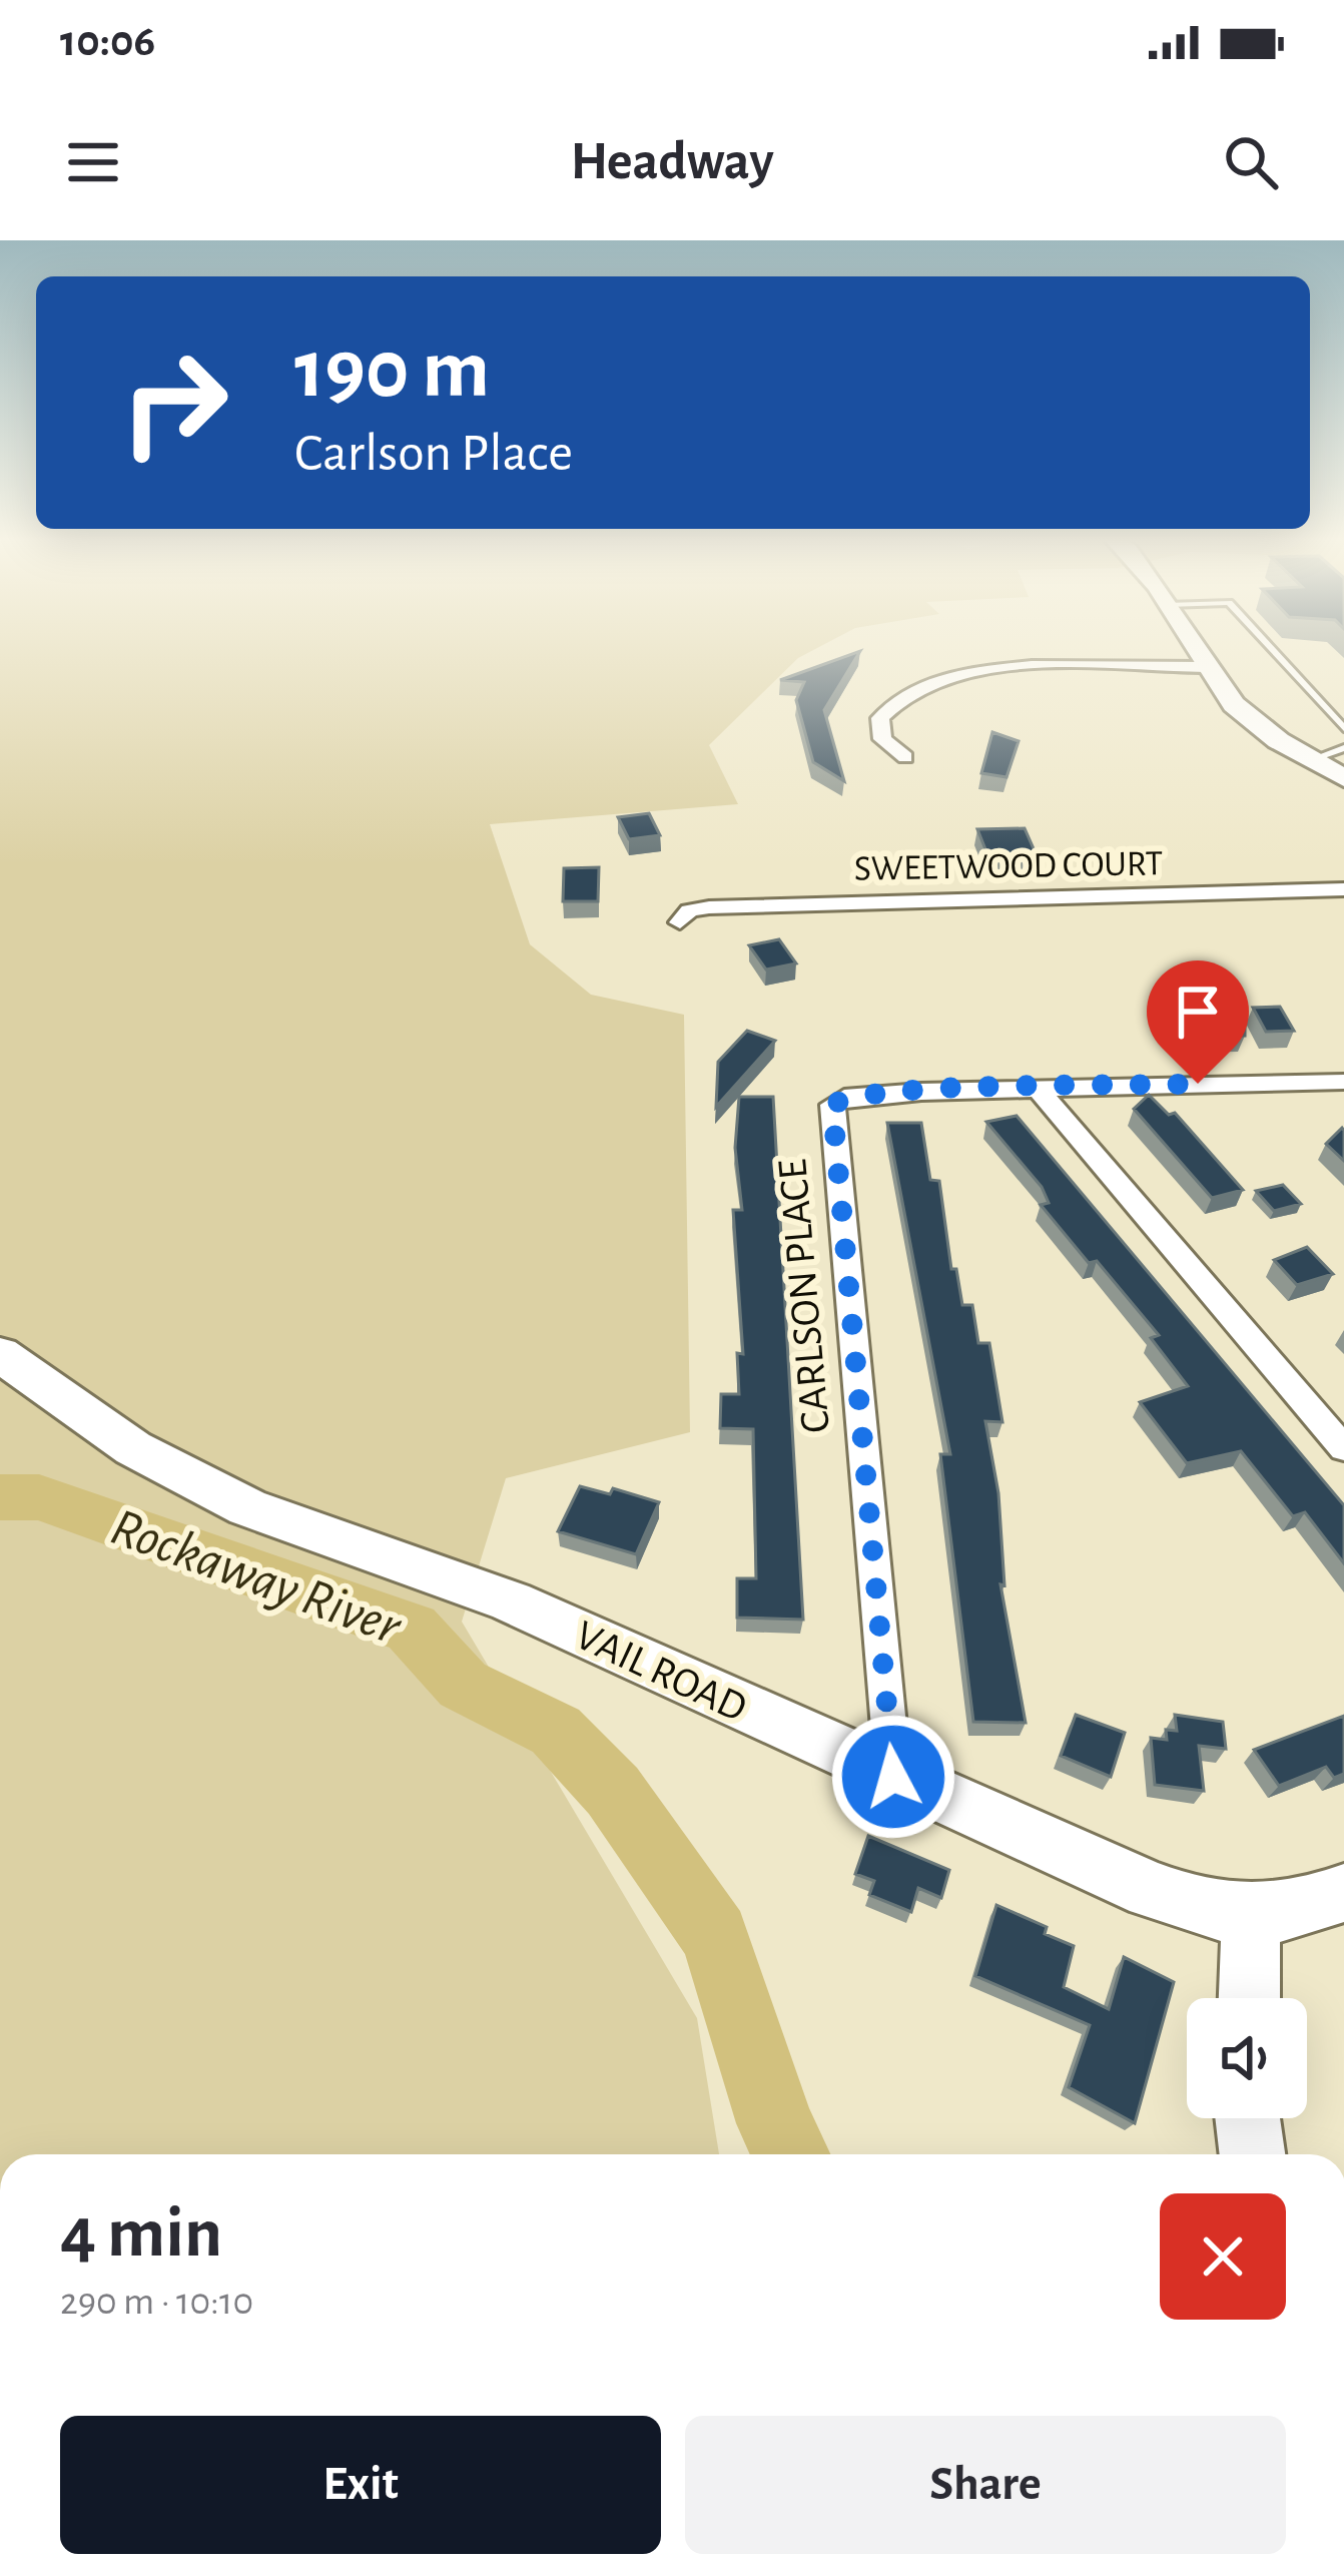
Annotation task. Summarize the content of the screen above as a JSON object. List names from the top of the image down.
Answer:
{
  "streets": {
    "street": ["SWEETWOOD COURT", "CARLSON PLACE", "VAIL ROAD"]
  },
  "crossings": [
    ["CARLSON PLACE", "VAIL ROAD"]
  ],
  "water": ["Rockaway River"],
  "page": {
    "status": "10:06",
    "header": "Headway",
    "turn": ["190 m", "Carlson Place"],
    "heading": ["4 min", "290 m · 10:10"],
    "buttons": ["Exit", "Share"]
  }
}
